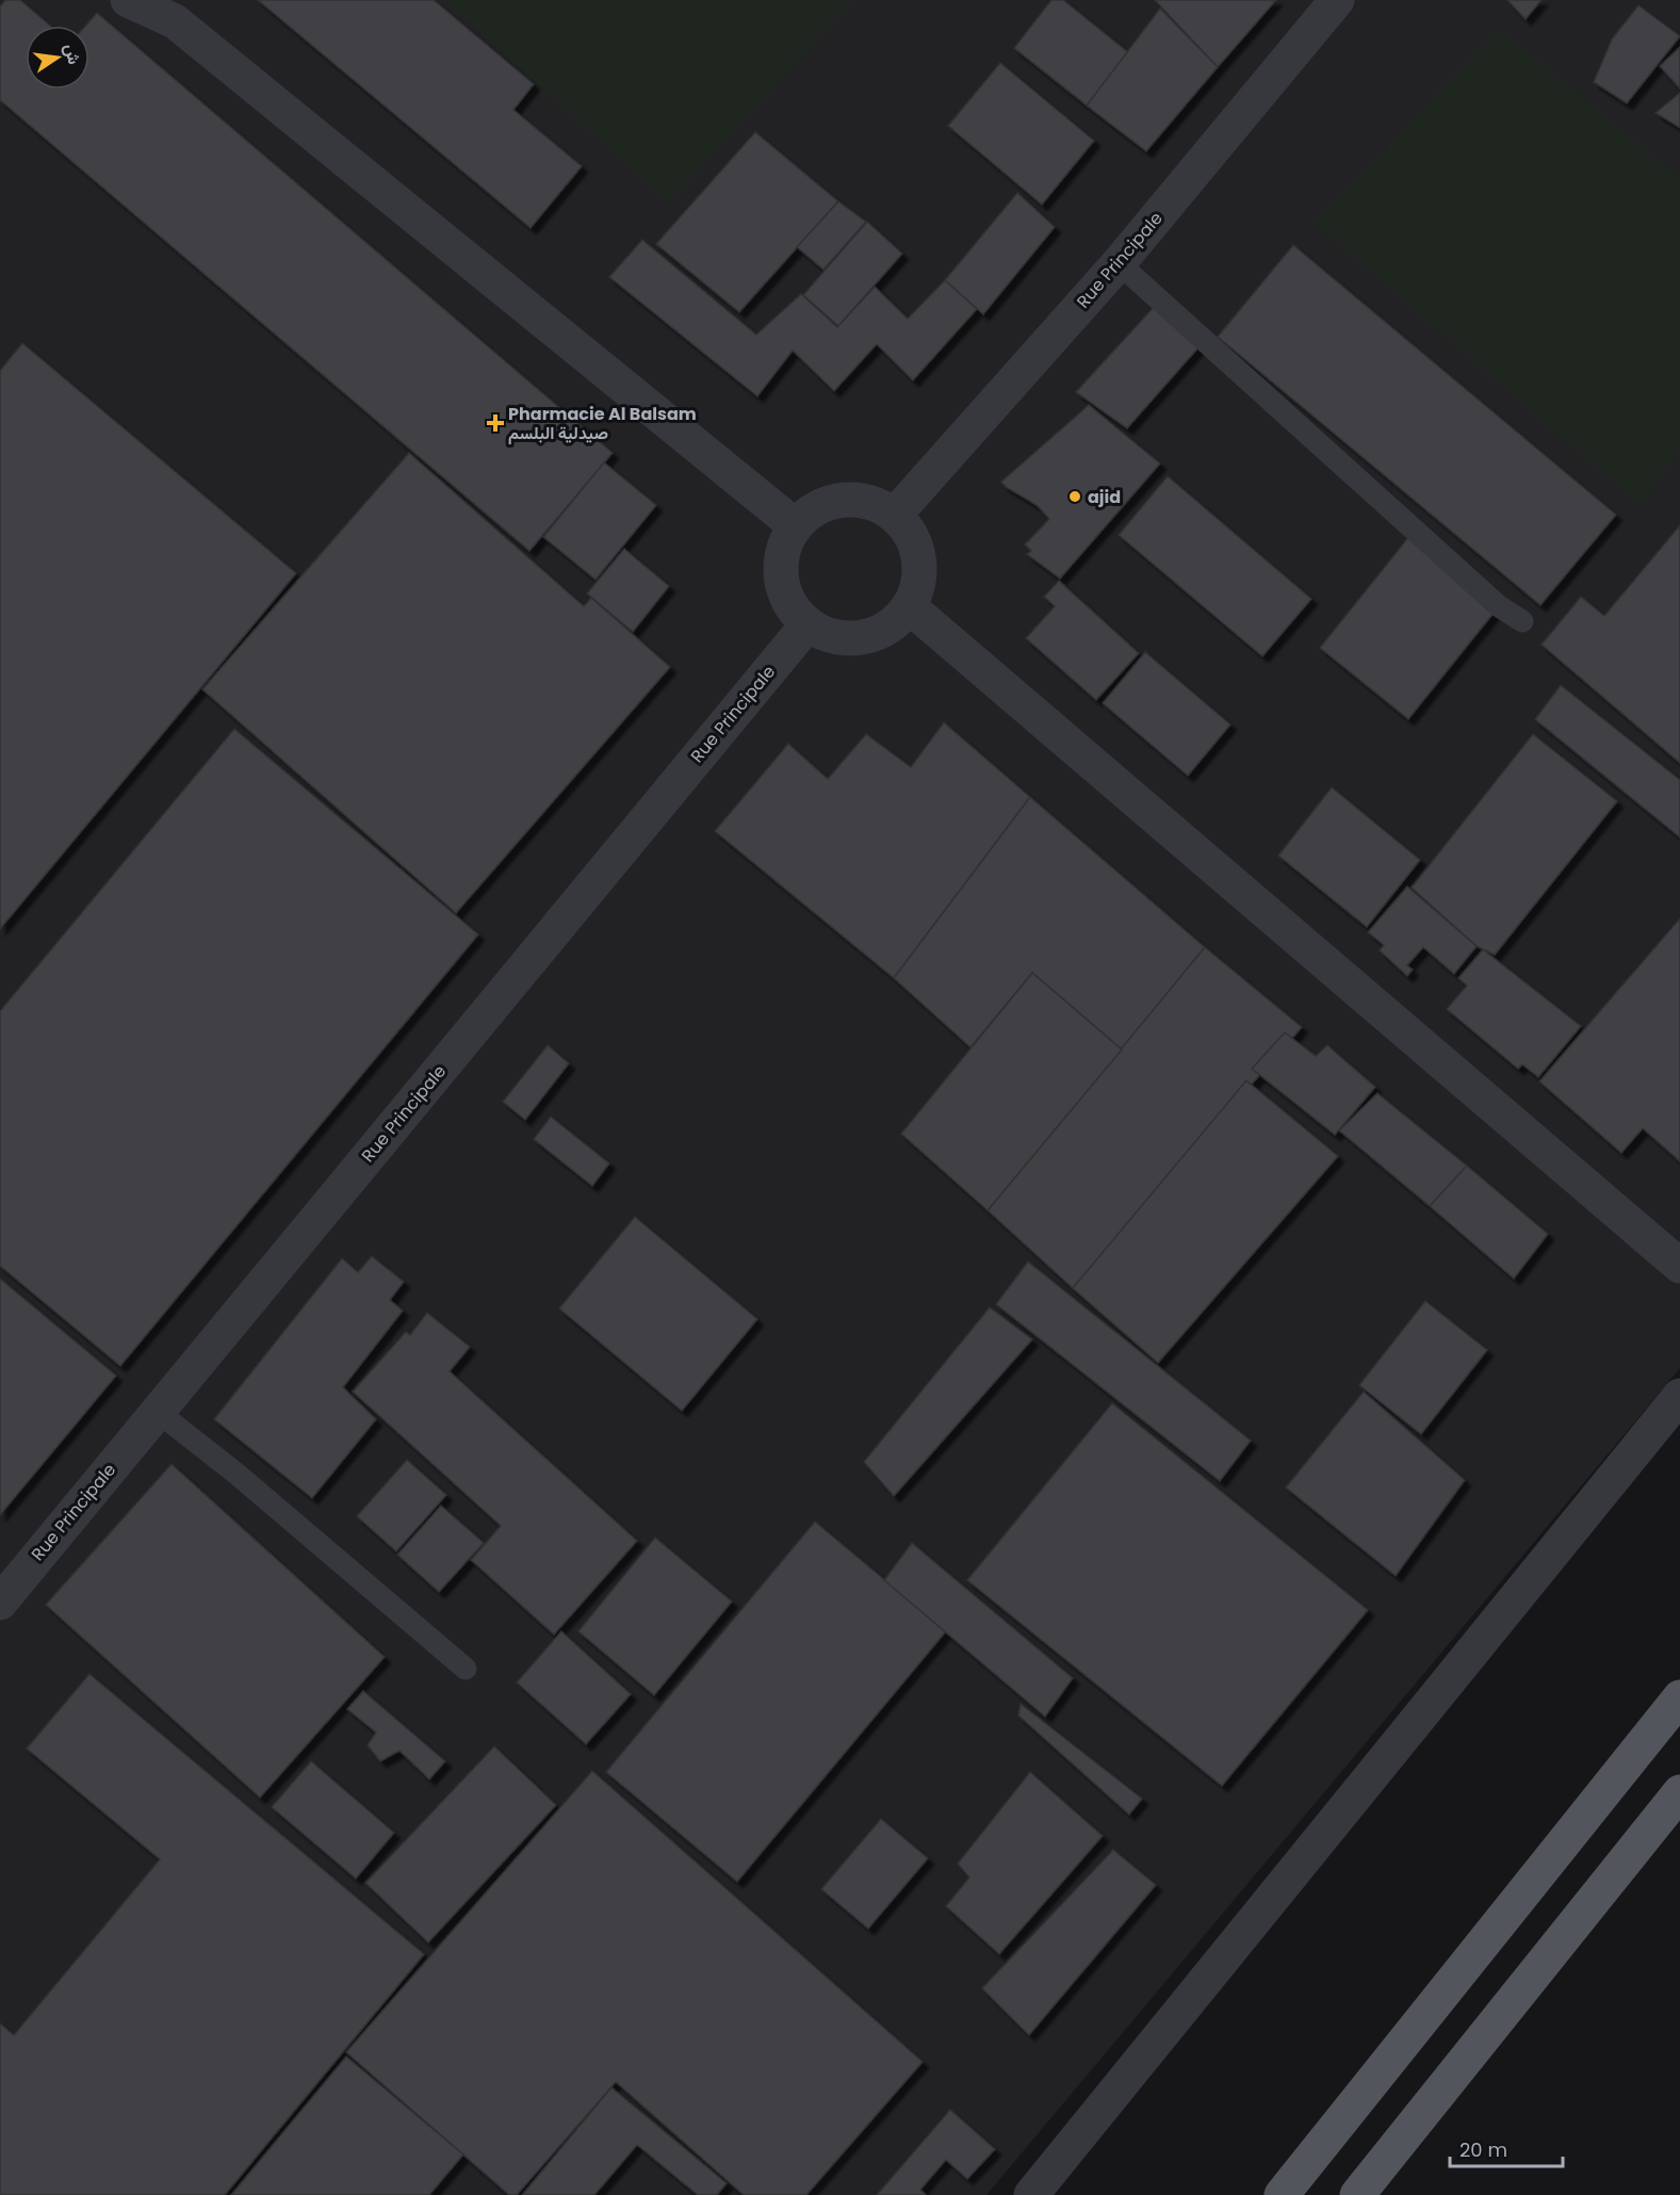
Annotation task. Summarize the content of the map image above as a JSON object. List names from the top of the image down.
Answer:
{
  "streets": {
    "street": ["Rue Principale"]
  },
  "places": {
    "health": ["Pharmacie Al Balsam صيدلية البلسم"],
    "other": ["ajid"]
  },
  "scale_bar": "20 m",
  "north": "right"
}
